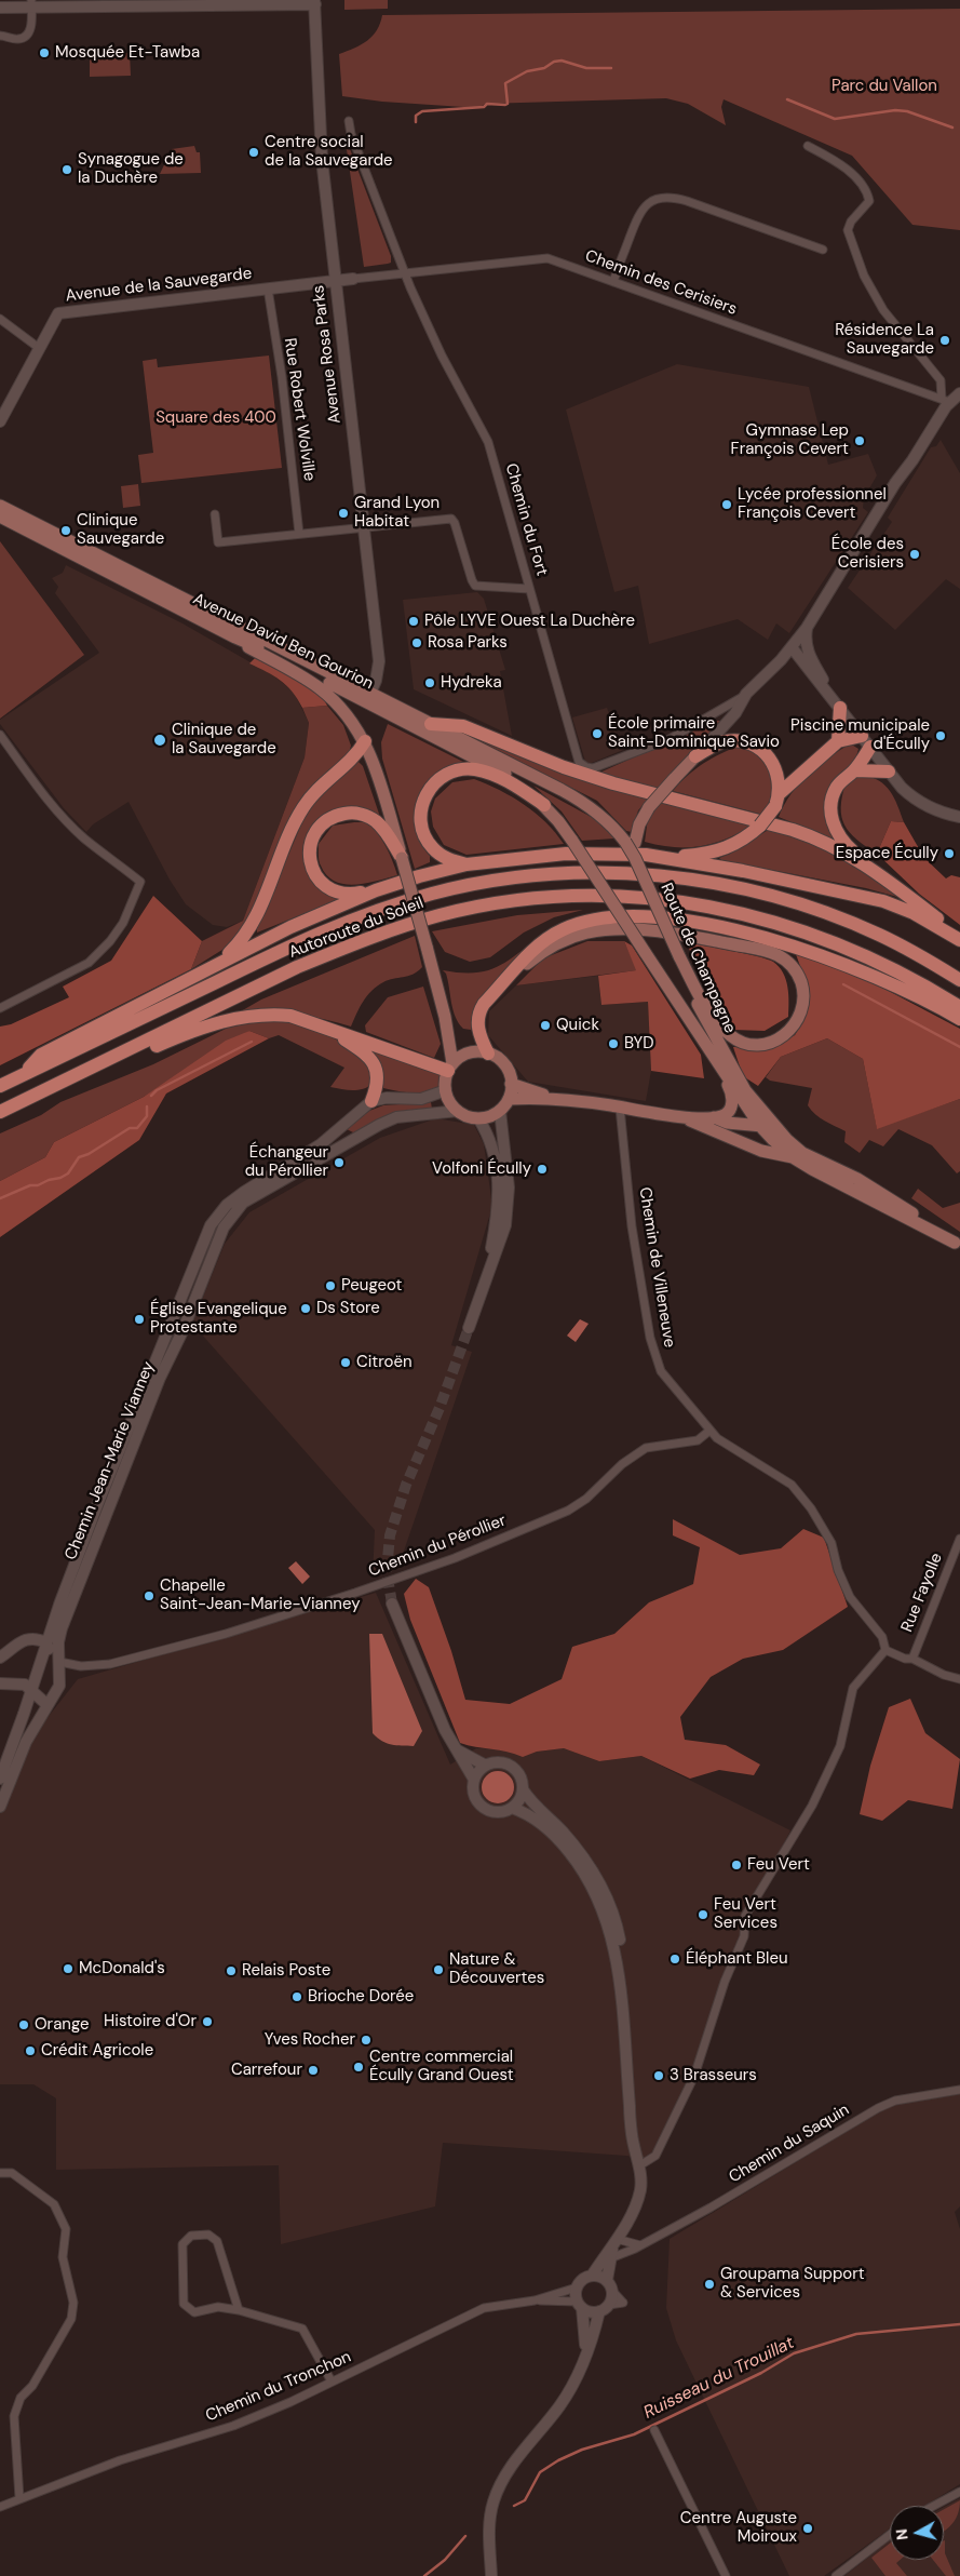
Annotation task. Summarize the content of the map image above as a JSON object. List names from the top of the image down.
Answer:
{
  "streets": {
    "highway": ["Autoroute du Soleil"],
    "main road": ["Avenue David Ben Gourion", "Route de Champagne"],
    "street": [
      "Chemin des Cerisiers",
      "Avenue de la Sauvegarde",
      "Avenue Rosa Parks",
      "Rue Robert Wolville",
      "Chemin du Fort",
      "Chemin de Villeneuve",
      "Chemin Jean-Marie Vianney",
      "Chemin du Pérollier",
      "Rue Fayolle",
      "Chemin du Saquin",
      "Chemin du Tronchon"
    ]
  },
  "crossings": [
    ["Chemin des Cerisiers", "Avenue de la Sauvegarde"],
    ["Chemin des Cerisiers", "Chemin du Fort"],
    ["Avenue de la Sauvegarde", "Avenue Rosa Parks"],
    ["Avenue de la Sauvegarde", "Rue Robert Wolville"],
    ["Avenue Rosa Parks", "Avenue David Ben Gourion"],
    ["Avenue David Ben Gourion", "Route de Champagne"],
    ["Chemin de Villeneuve", "Chemin du Pérollier"],
    ["Chemin Jean-Marie Vianney", "Chemin du Pérollier"]
  ],
  "water": ["Ruisseau du Trouillat"],
  "parks": ["Parc du Vallon", "Square des 400"],
  "places": [
    "Mosquée Et-Tawba",
    "Centre social de la Sauvegarde",
    "Synagogue de la Duchère",
    "Résidence La Sauvegarde",
    "Gymnase Lep François Cevert",
    "Lycée professionnel François Cevert",
    "Grand Lyon Habitat",
    "Clinique Sauvegarde",
    "École des Cerisiers",
    "Pôle LYVE Ouest La Duchère",
    "Rosa Parks",
    "Hydreka",
    "École primaire Saint-Dominique Savio",
    "Piscine municipale d'Écully",
    "Clinique de la Sauvegarde",
    "Espace Écully",
    "Quick",
    "BYD",
    "Échangeur du Pérollier",
    "Volfoni Écully",
    "Peugeot",
    "Ds Store",
    "Église Evangelique Protestante",
    "Citroën",
    "Chapelle Saint-Jean-Marie-Vianney",
    "Feu Vert",
    "Feu Vert Services",
    "Éléphant Bleu",
    "McDonald's",
    "Nature & Découvertes",
    "Relais Poste",
    "Brioche Dorée",
    "Histoire d'Or",
    "Orange",
    "Yves Rocher",
    "Crédit Agricole",
    "Centre commercial Écully Grand Ouest",
    "Carrefour",
    "3 Brasseurs",
    "Groupama Support & Services",
    "Centre Auguste Moiroux"
  ],
  "north": "left"
}
